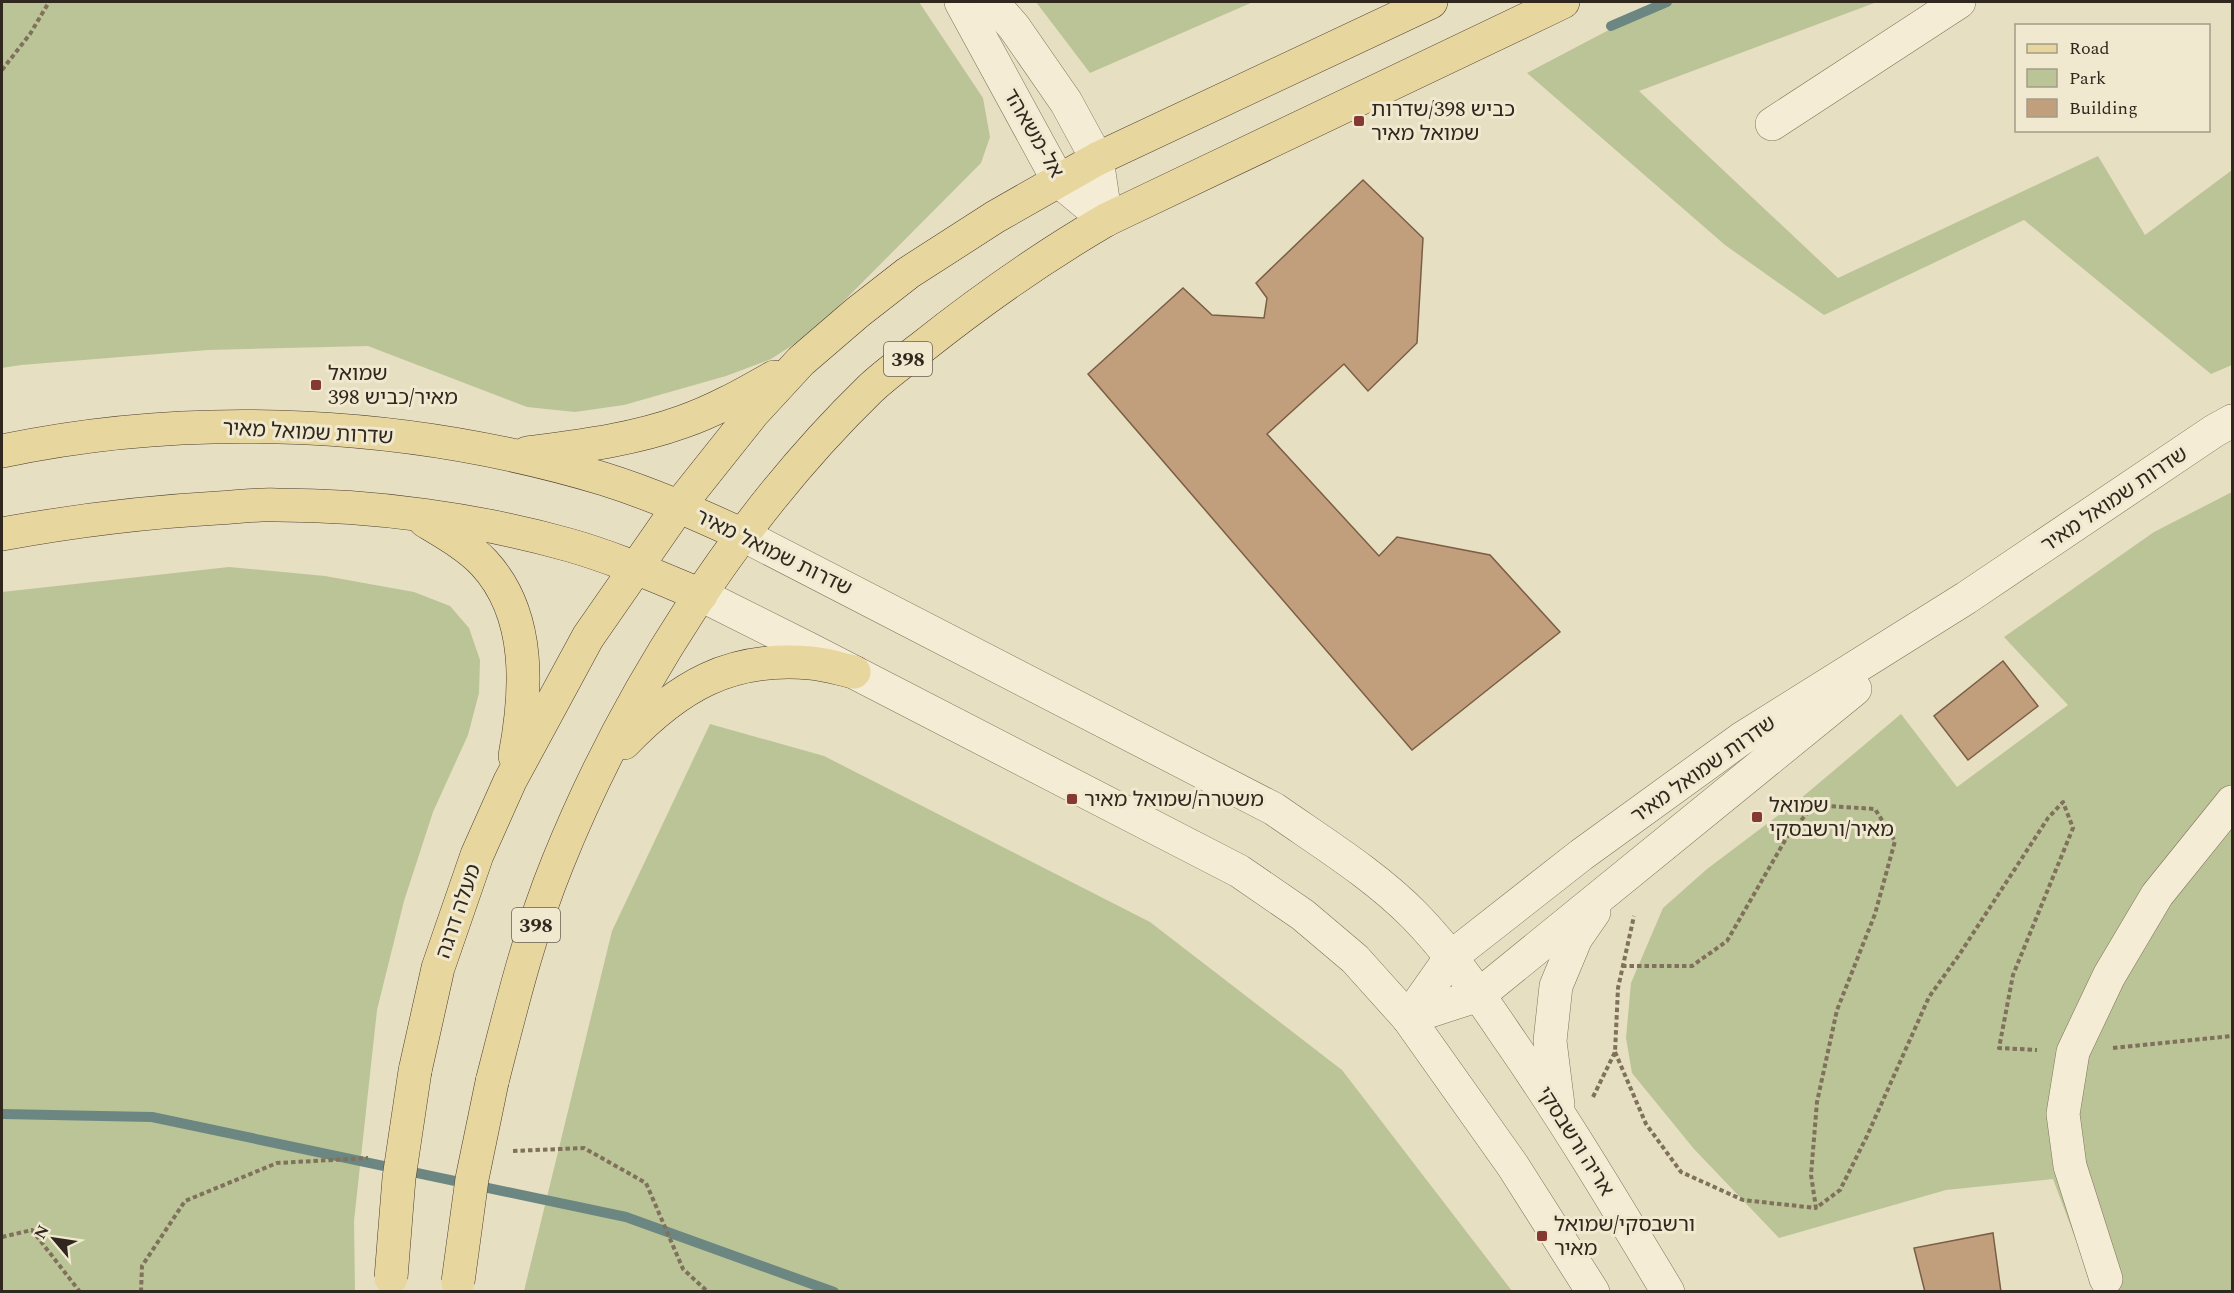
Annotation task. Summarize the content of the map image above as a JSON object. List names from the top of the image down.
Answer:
{
  "streets": {
    "main road": ["398", "שדרות שמואל מאיר", "מעלה דרגה"],
    "street": ["אל-משאהד", "אריה ורשבסקי"]
  },
  "crossings": [
    ["אל-משאהד", "398"],
    ["398", "שדרות שמואל מאיר"],
    ["שדרות שמואל מאיר", "מעלה דרגה"],
    ["שדרות שמואל מאיר", "אריה ורשבסקי"]
  ],
  "places": {
    "transit": [
      "כביש 398/שדרות שמואל מאיר",
      "שמואל מאיר/כביש 398",
      "משטרה/שמואל מאיר",
      "שמואל מאיר/ורשבסקי",
      "ורשבסקי/שמואל מאיר"
    ]
  },
  "legend": ["Road", "Park", "Building"],
  "north": "top left"
}
